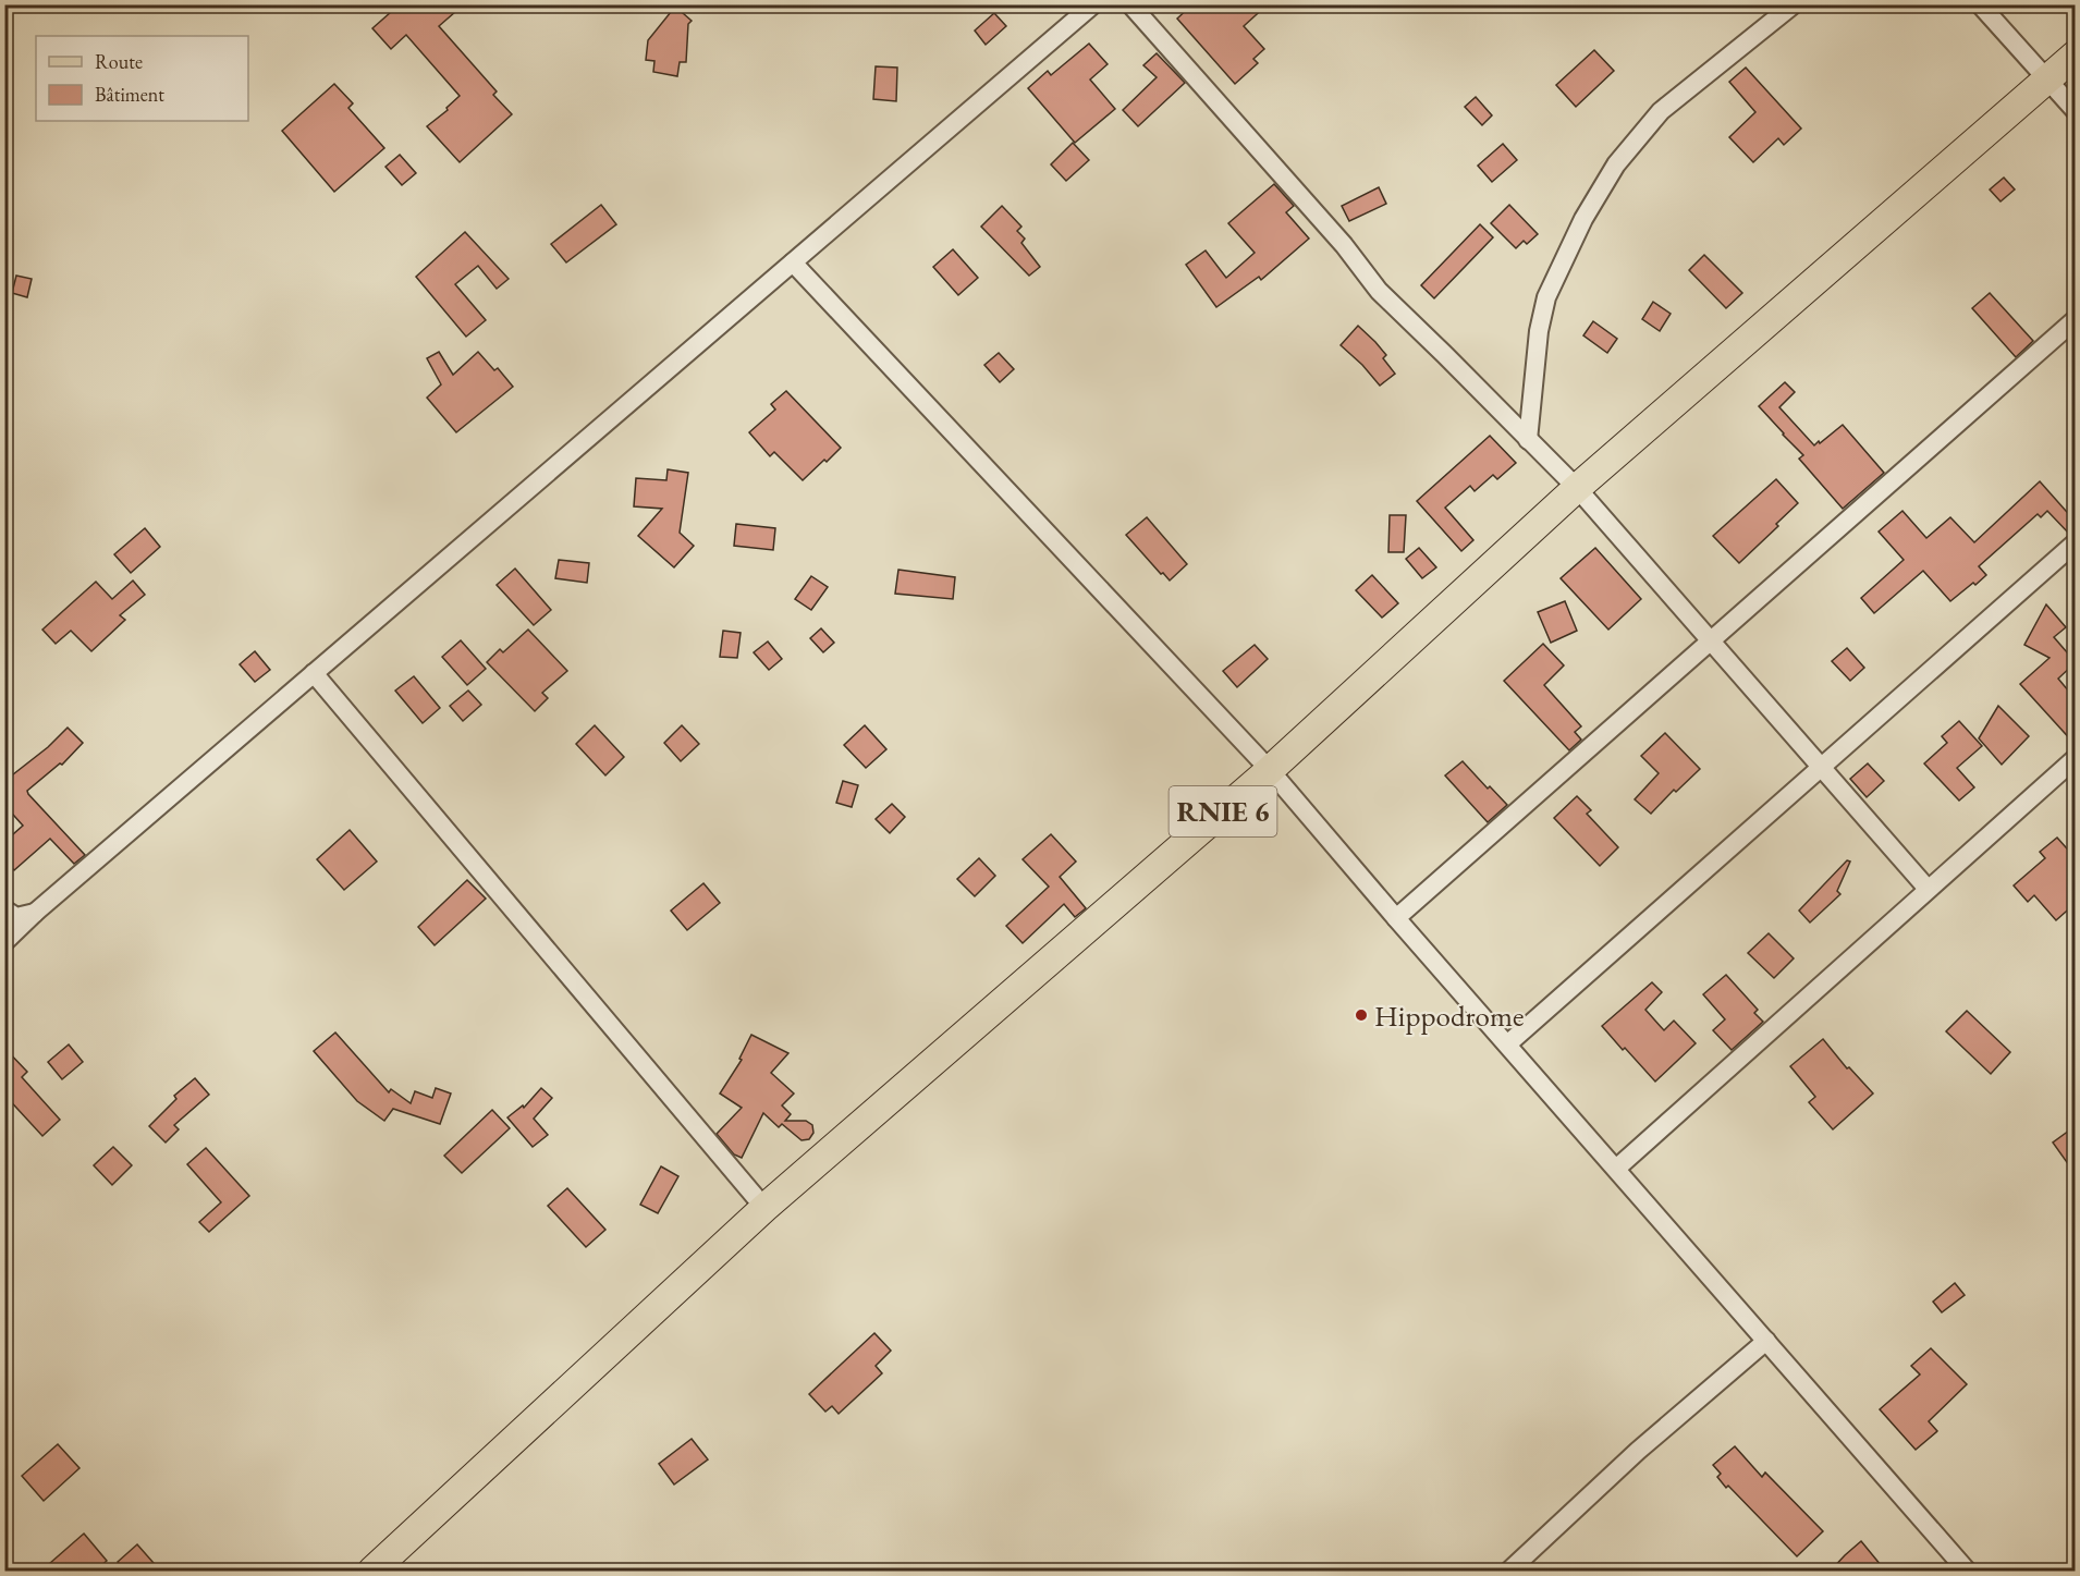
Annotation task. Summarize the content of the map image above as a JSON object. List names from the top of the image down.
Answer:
{
  "streets": {
    "main road": ["RNIE 6"]
  },
  "places": ["Hippodrome"],
  "legend": ["Route", "Bâtiment"]
}
